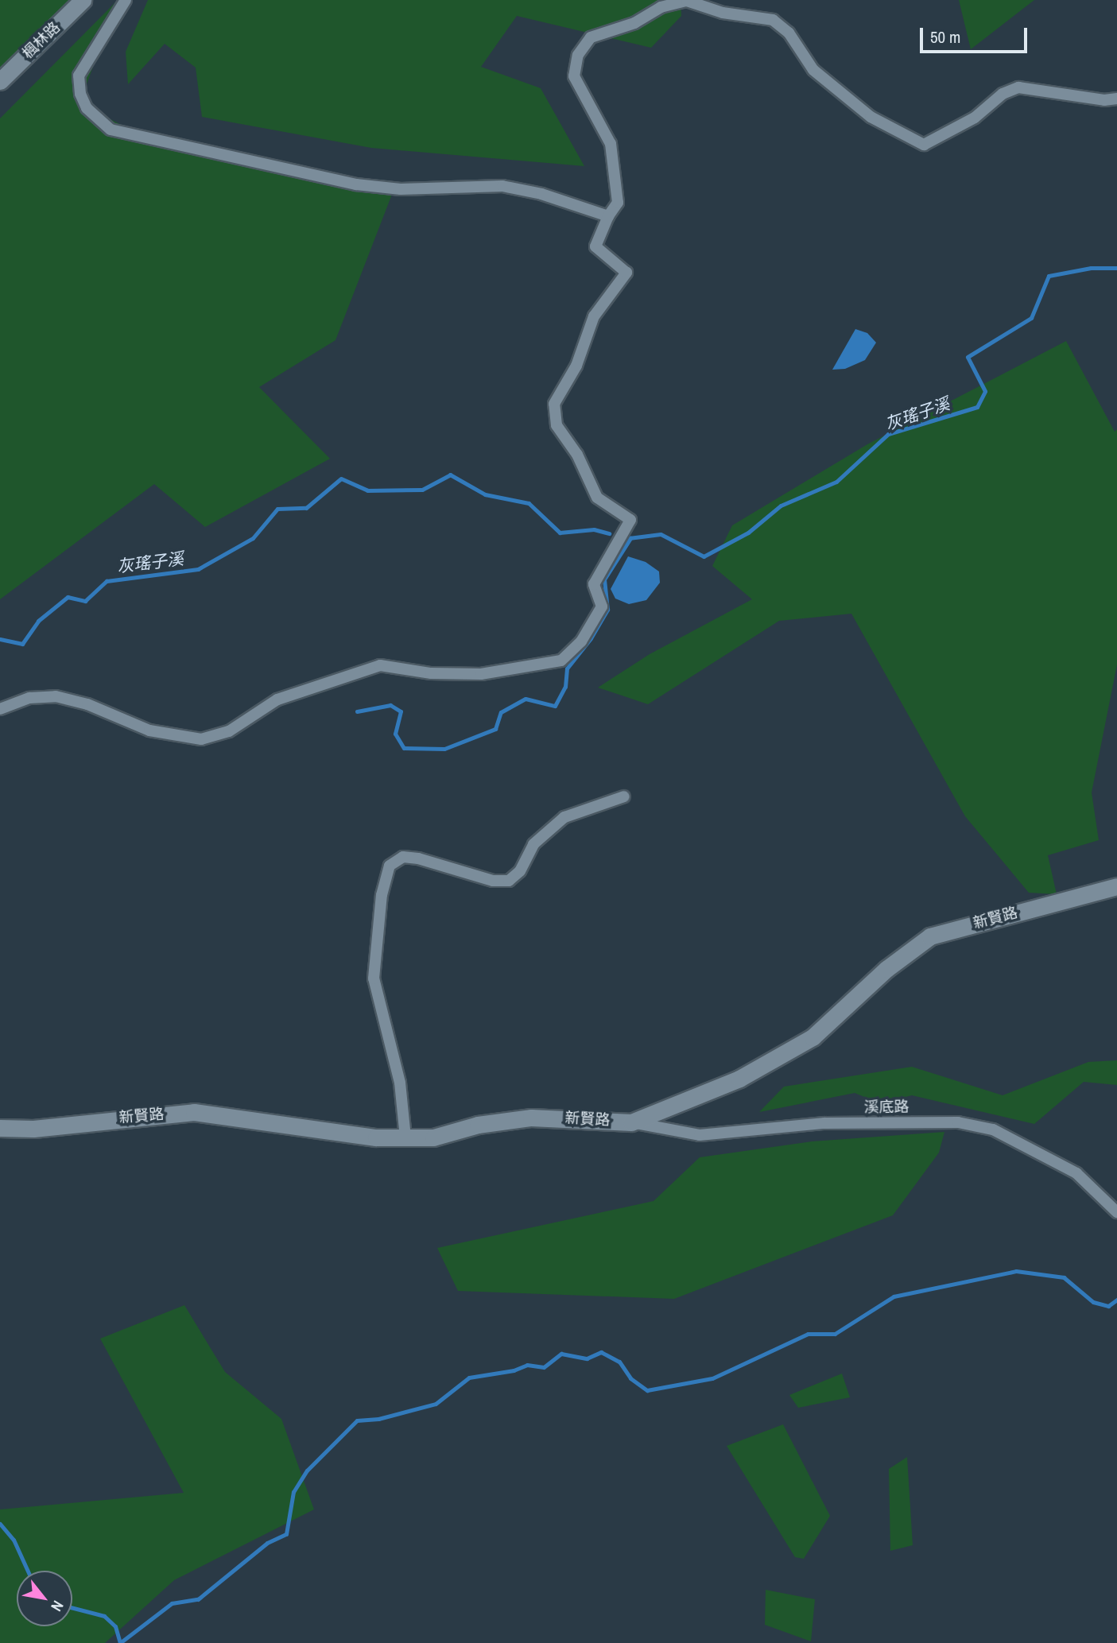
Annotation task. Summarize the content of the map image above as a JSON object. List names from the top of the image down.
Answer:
{
  "streets": {
    "street": ["楓林路", "新賢路", "溪底路"]
  },
  "crossings": [
    ["新賢路", "溪底路"]
  ],
  "water": ["灰瑤子溪"],
  "scale_bar": "50 m",
  "north": "bottom right"
}
